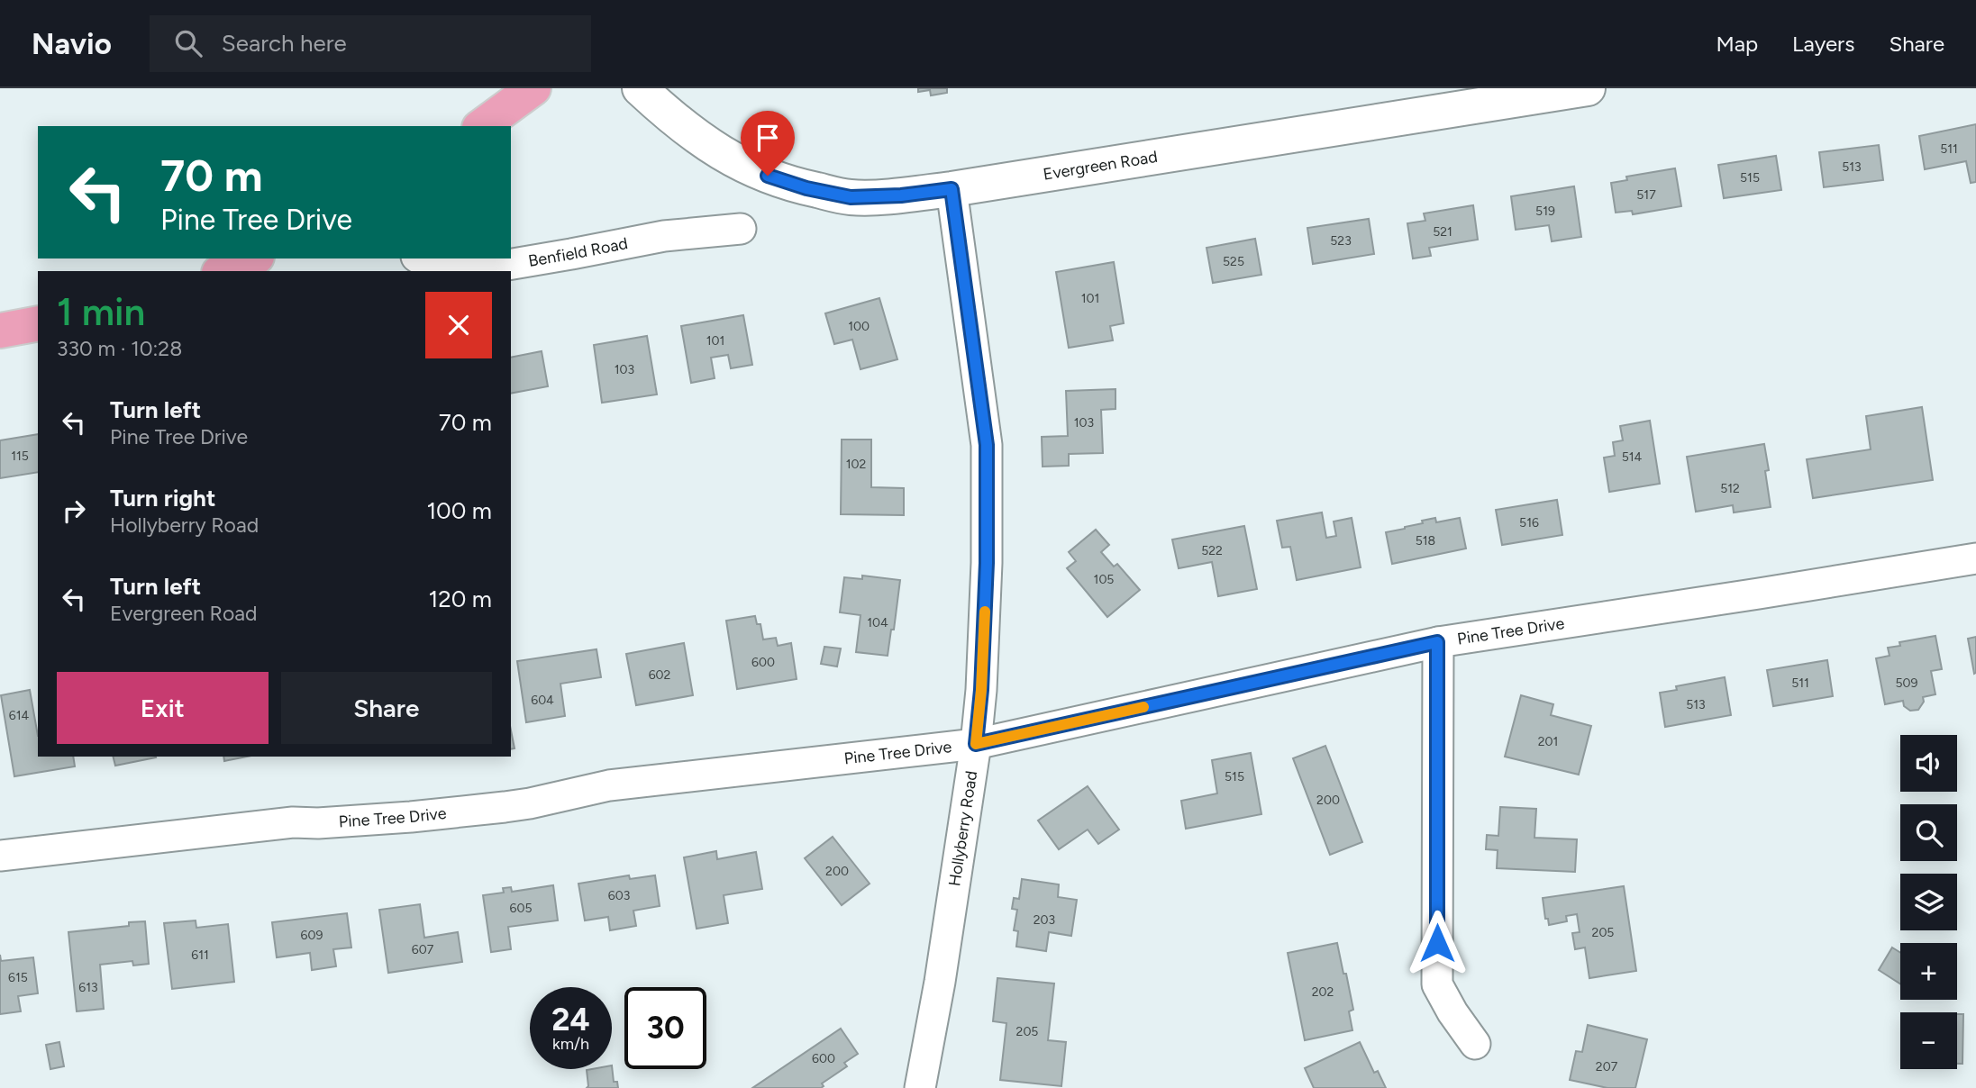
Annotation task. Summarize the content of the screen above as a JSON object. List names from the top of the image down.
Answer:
{
  "streets": {
    "street": [
      "Evergreen Road",
      "Benfield Road",
      "Pine Tree Drive",
      "Hollyberry Road"
    ]
  },
  "crossings": [
    ["Evergreen Road", "Hollyberry Road"],
    ["Pine Tree Drive", "Hollyberry Road"]
  ],
  "house_numbers": [
    "511",
    "513",
    "515",
    "517",
    "519",
    "521",
    "523",
    "525",
    "101",
    "100",
    "101",
    "103",
    "103",
    "115",
    "514",
    "102",
    "512",
    "516",
    "518",
    "522",
    "105",
    "104",
    "600",
    "602",
    "511",
    "509",
    "604",
    "513",
    "614",
    "201",
    "515",
    "200",
    "200",
    "603",
    "605",
    "203",
    "205",
    "609",
    "607",
    "611",
    "615",
    "613",
    "202",
    "205",
    "600",
    "207"
  ],
  "page": {
    "header": "Navio",
    "search": "Search here",
    "nav": ["Map", "Layers", "Share"],
    "turn": ["70 m", "Pine Tree Drive"],
    "heading": ["1 min", "330 m · 10:28"],
    "list": [
      {
        "name": "Turn left",
        "note": "Pine Tree Drive",
        "value": "70 m"
      },
      {
        "name": "Turn right",
        "note": "Hollyberry Road",
        "value": "100 m"
      },
      {
        "name": "Turn left",
        "note": "Evergreen Road",
        "value": "120 m"
      }
    ],
    "buttons": ["Exit", "Share"],
    "map_buttons": ["+", "−"],
    "speed": "24 km/h",
    "limit": "30"
  }
}
